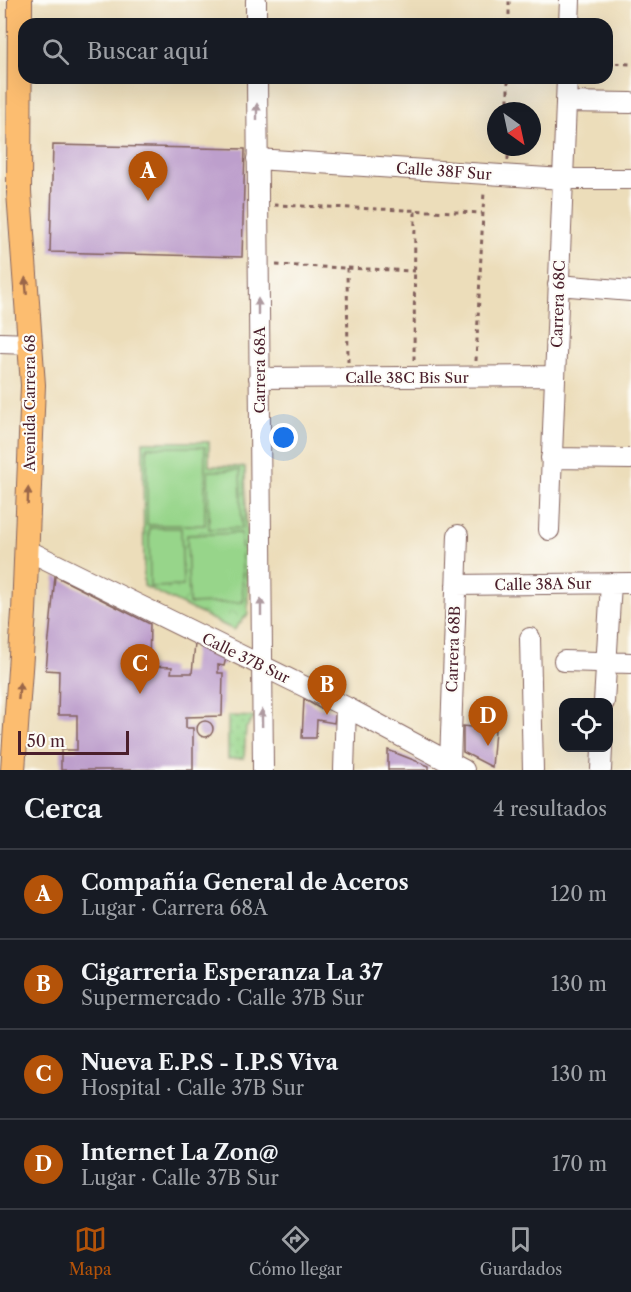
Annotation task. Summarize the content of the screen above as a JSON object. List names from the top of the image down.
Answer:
{
  "streets": {
    "main road": ["Avenida Carrera 68"],
    "street": [
      "Calle 38F Sur",
      "Carrera 68C",
      "Carrera 68A",
      "Calle 38C Bis Sur",
      "Calle 38A Sur",
      "Carrera 68B",
      "Calle 37B Sur"
    ]
  },
  "crossings": [
    ["Calle 38F Sur", "Carrera 68C"],
    ["Calle 38F Sur", "Carrera 68A"],
    ["Carrera 68C", "Calle 38C Bis Sur"],
    ["Carrera 68A", "Calle 38C Bis Sur"],
    ["Carrera 68A", "Calle 37B Sur"],
    ["Avenida Carrera 68", "Calle 37B Sur"],
    ["Calle 38A Sur", "Carrera 68B"],
    ["Carrera 68B", "Calle 37B Sur"]
  ],
  "one_way": ["Carrera 68A", "Avenida Carrera 68"],
  "scale_bar": "50 m",
  "north": "bottom right",
  "page": {
    "search": "Buscar aquí",
    "pins": [
      "A",
      "C",
      "B",
      "D"
    ],
    "scale": "50 m",
    "heading": ["Cerca", "4 resultados"],
    "list": [
      {
        "mark": "A",
        "name": "Compañía General de Aceros",
        "note": "Lugar · Carrera 68A",
        "value": "120 m"
      },
      {
        "mark": "B",
        "name": "Cigarreria Esperanza La 37",
        "note": "Supermercado · Calle 37B Sur",
        "value": "130 m"
      },
      {
        "mark": "C",
        "name": "Nueva E.P.S - I.P.S Viva",
        "note": "Hospital · Calle 37B Sur",
        "value": "130 m"
      },
      {
        "mark": "D",
        "name": "Internet La Zon@",
        "note": "Lugar · Calle 37B Sur",
        "value": "170 m"
      }
    ],
    "nav": ["Mapa", "Cómo llegar", "Guardados"]
  }
}
